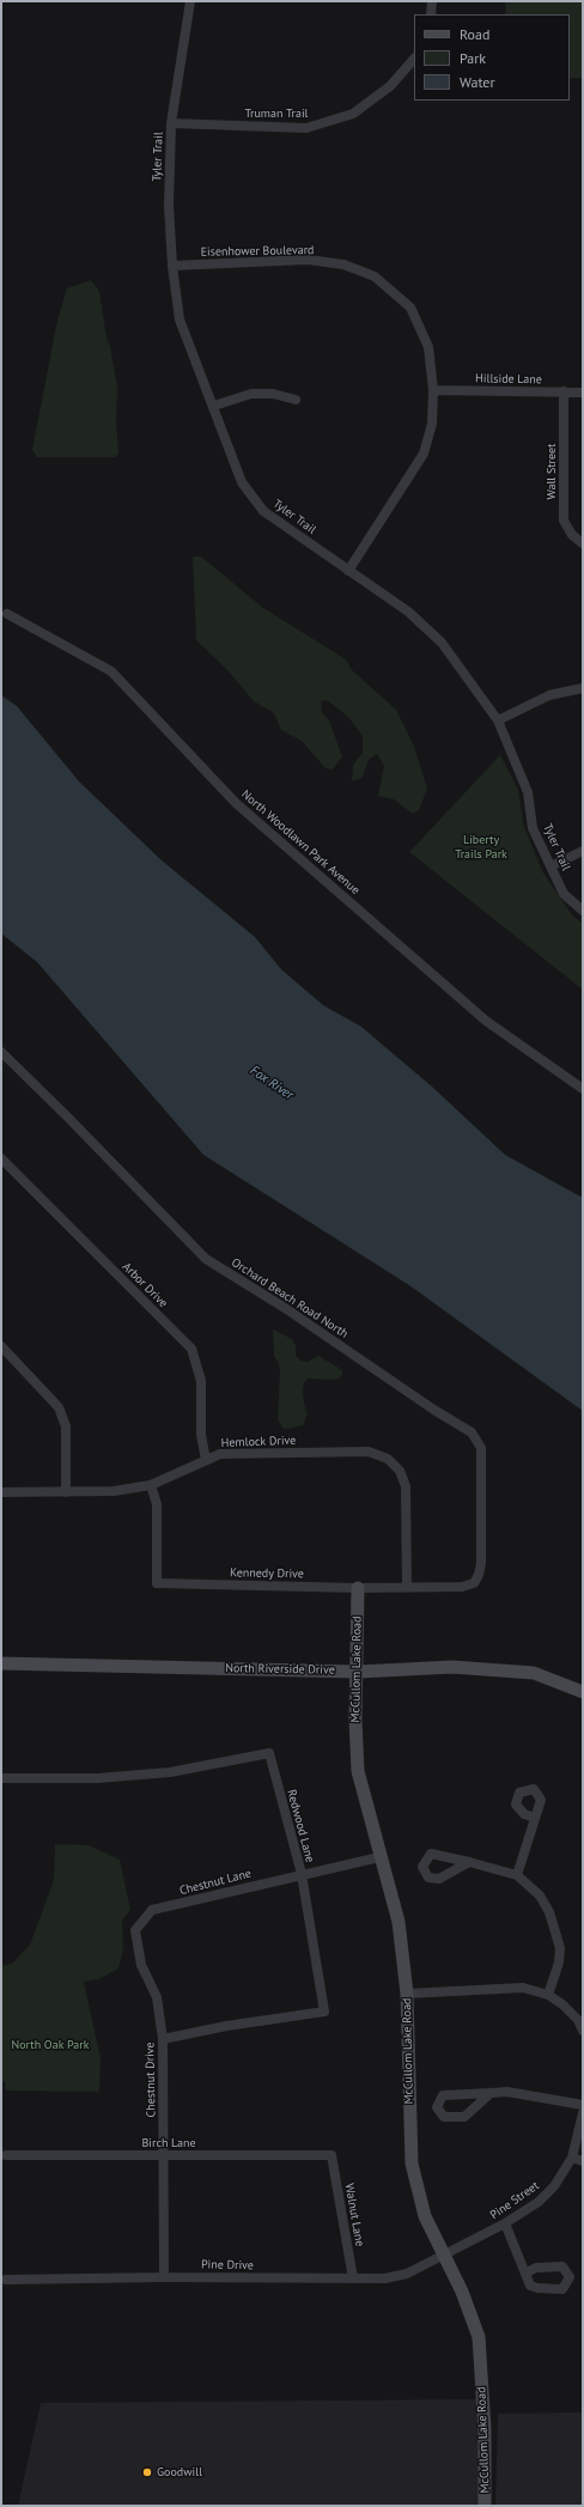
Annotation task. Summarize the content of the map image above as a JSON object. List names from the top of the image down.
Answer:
{
  "streets": {
    "street": [
      "Truman Trail",
      "Tyler Trail",
      "Eisenhower Boulevard",
      "Hillside Lane",
      "Wall Street",
      "North Woodlawn Park Avenue",
      "Arbor Drive",
      "Orchard Beach Road North",
      "Hemlock Drive",
      "Kennedy Drive",
      "North Riverside Drive",
      "McCullom Lake Road",
      "Redwood Lane",
      "Chestnut Lane",
      "Chestnut Drive",
      "Birch Lane",
      "Pine Street",
      "Walnut Lane",
      "Pine Drive"
    ]
  },
  "crossings": [
    ["Truman Trail", "Tyler Trail"],
    ["Tyler Trail", "Eisenhower Boulevard"],
    ["Eisenhower Boulevard", "Hillside Lane"],
    ["Hillside Lane", "Wall Street"],
    ["Arbor Drive", "Hemlock Drive"],
    ["Orchard Beach Road North", "Kennedy Drive"],
    ["Hemlock Drive", "Kennedy Drive"],
    ["Kennedy Drive", "McCullom Lake Road"],
    ["North Riverside Drive", "McCullom Lake Road"],
    ["McCullom Lake Road", "Chestnut Lane"],
    ["McCullom Lake Road", "Pine Street"],
    ["McCullom Lake Road", "Pine Drive"],
    ["Redwood Lane", "Chestnut Lane"],
    ["Redwood Lane", "Chestnut Drive"],
    ["Chestnut Lane", "Chestnut Drive"],
    ["Chestnut Drive", "Birch Lane"],
    ["Chestnut Drive", "Pine Drive"],
    ["Birch Lane", "Walnut Lane"],
    ["Pine Street", "Pine Drive"],
    ["Walnut Lane", "Pine Drive"]
  ],
  "water": ["Fox River"],
  "parks": ["Liberty Trails Park", "North Oak Park"],
  "places": ["Goodwill"],
  "legend": ["Road", "Park", "Water"]
}
